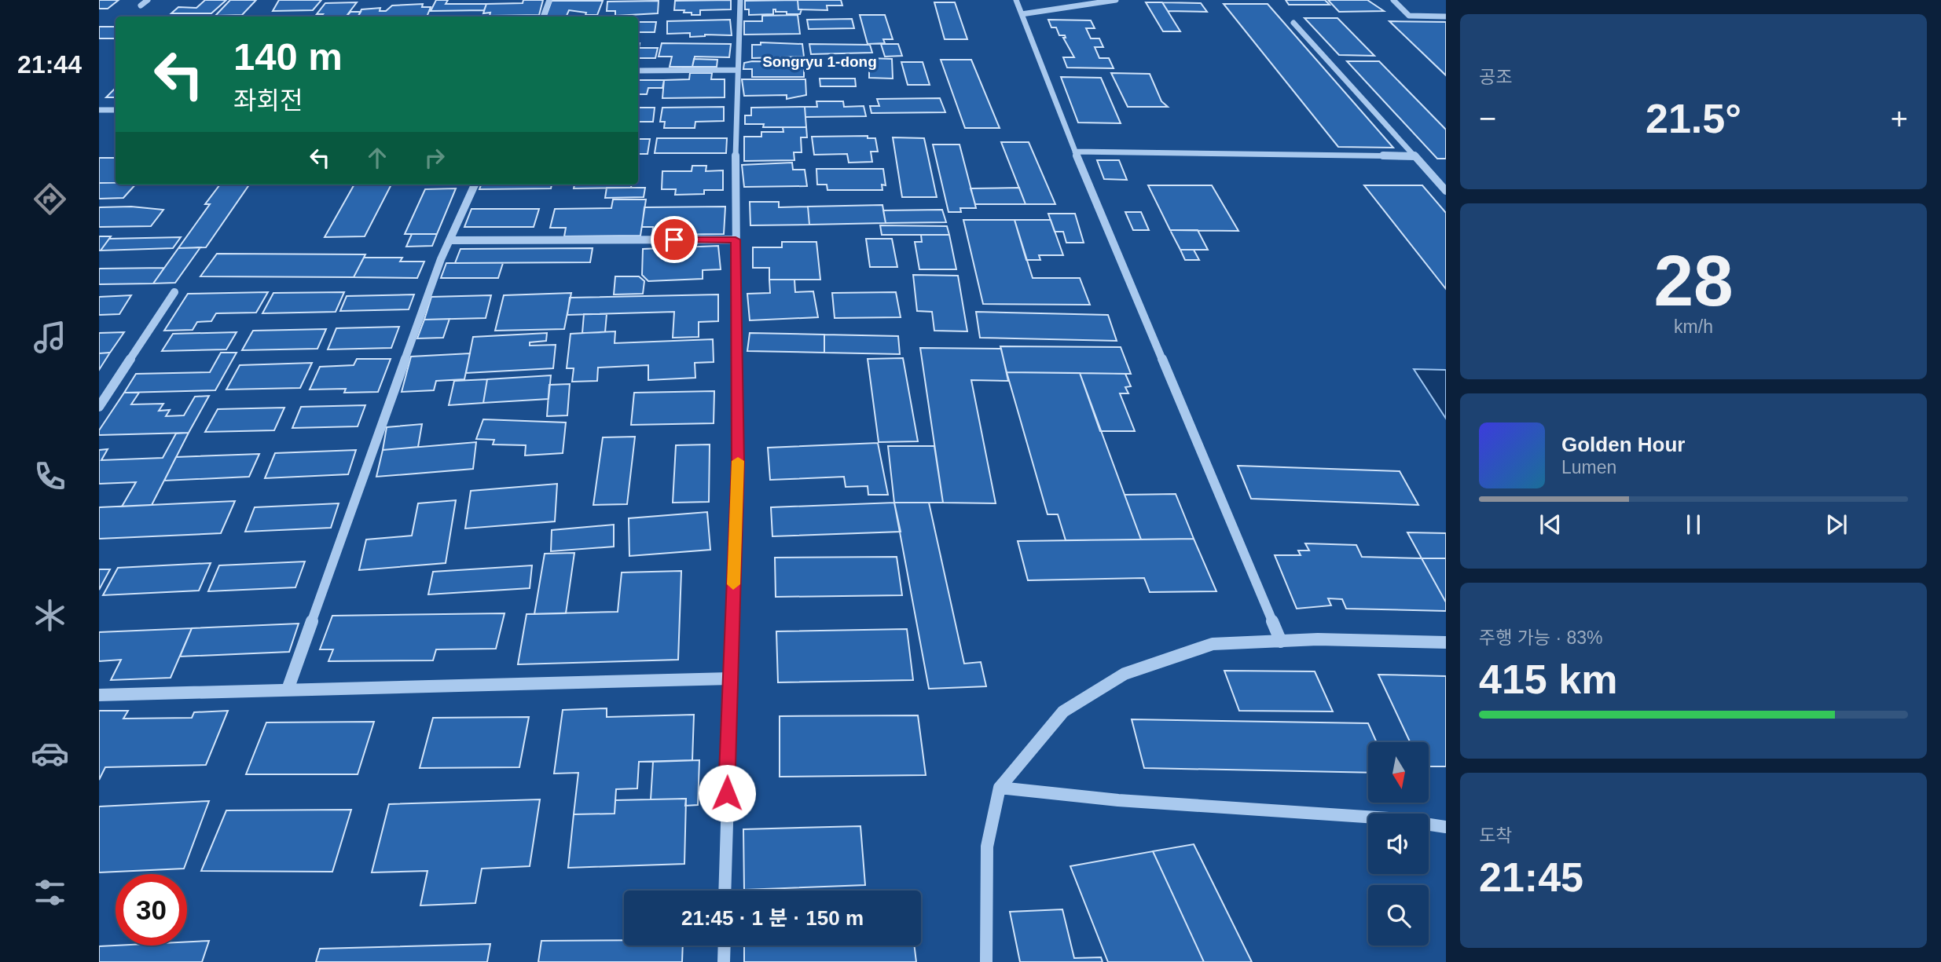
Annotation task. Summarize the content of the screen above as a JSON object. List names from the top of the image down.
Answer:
{
  "districts": ["Songryu 1-dong"],
  "north": "bottom",
  "page": {
    "tabs": "21:44",
    "tile": [
      "공조",
      ["28", "km/h"],
      ["주행 가능 · 83%", "415 km"],
      ["도착", "21:45"]
    ],
    "turn": ["140 m", "좌회전"],
    "heat": ["−", "21.5°", "+"],
    "song": ["Golden Hour", "Lumen"],
    "limit": "30",
    "trip": "21:45 · 1 분 · 150 m"
  }
}
